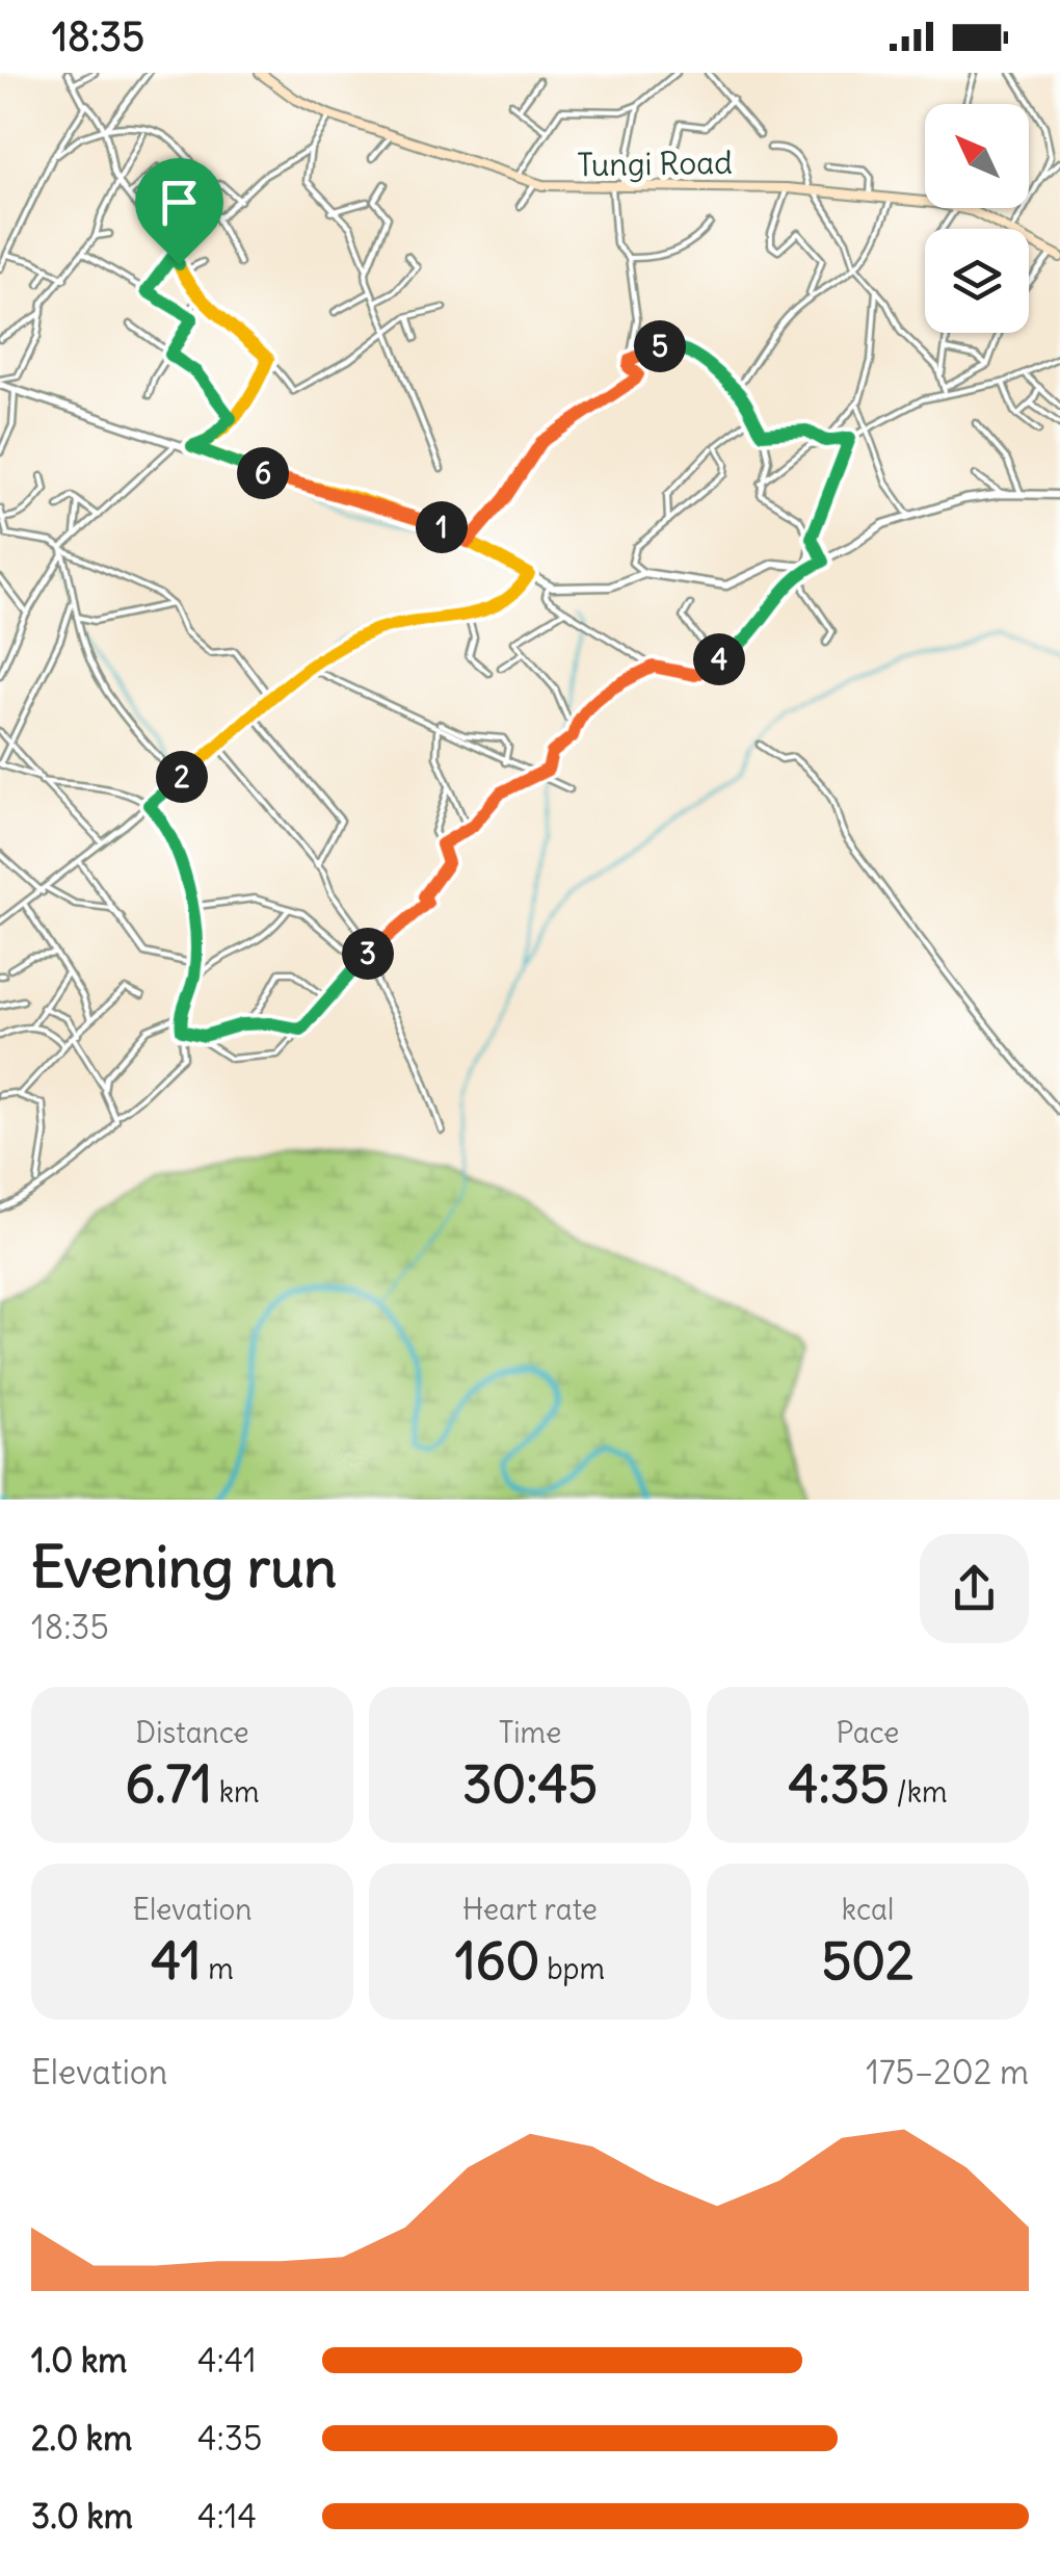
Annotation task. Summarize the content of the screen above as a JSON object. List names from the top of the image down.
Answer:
{
  "streets": {
    "main road": ["Tungi Road"]
  },
  "north": "top left",
  "page": {
    "status": "18:35",
    "pins": [
      "5",
      "6",
      "1",
      "4",
      "2",
      "3"
    ],
    "heading": ["Evening run", "18:35"],
    "stats": [
      ["Distance", "6.71 km"],
      ["Time", "30:45"],
      ["Pace", "4:35 /km"],
      ["Elevation", "41 m"],
      ["Heart rate", "160 bpm"],
      ["kcal", "502"]
    ],
    "chart": ["Elevation", "175–202 m"],
    "list": [
      {
        "name": "1.0 km",
        "note": "4:41"
      },
      {
        "name": "2.0 km",
        "note": "4:35"
      },
      {
        "name": "3.0 km",
        "note": "4:14"
      }
    ]
  }
}
